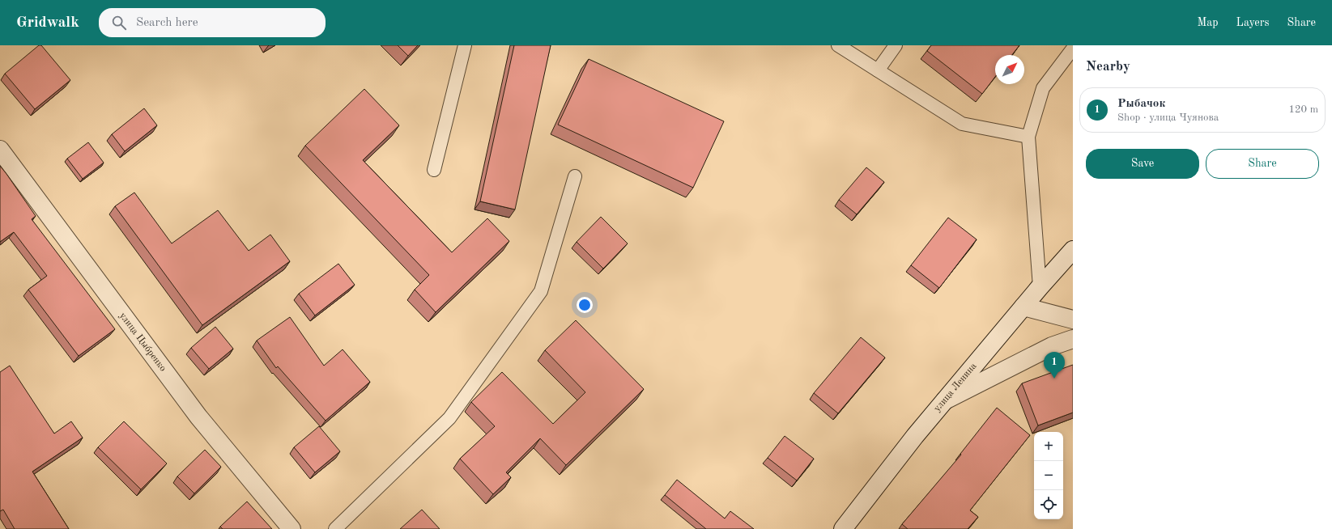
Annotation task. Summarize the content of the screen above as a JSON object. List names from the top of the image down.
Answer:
{
  "streets": {
    "street": ["улица Цыбренко", "улица Ленина"]
  },
  "north": "top right",
  "page": {
    "header": "Gridwalk",
    "search": "Search here",
    "nav": ["Map", "Layers", "Share"],
    "heading": "Nearby",
    "list": [
      {
        "mark": "1",
        "name": "Рыбачок",
        "note": "Shop · улица Чуянова",
        "value": "120 m"
      }
    ],
    "buttons": ["Save", "Share"],
    "pins": "1",
    "map_buttons": ["+", "−"]
  }
}
